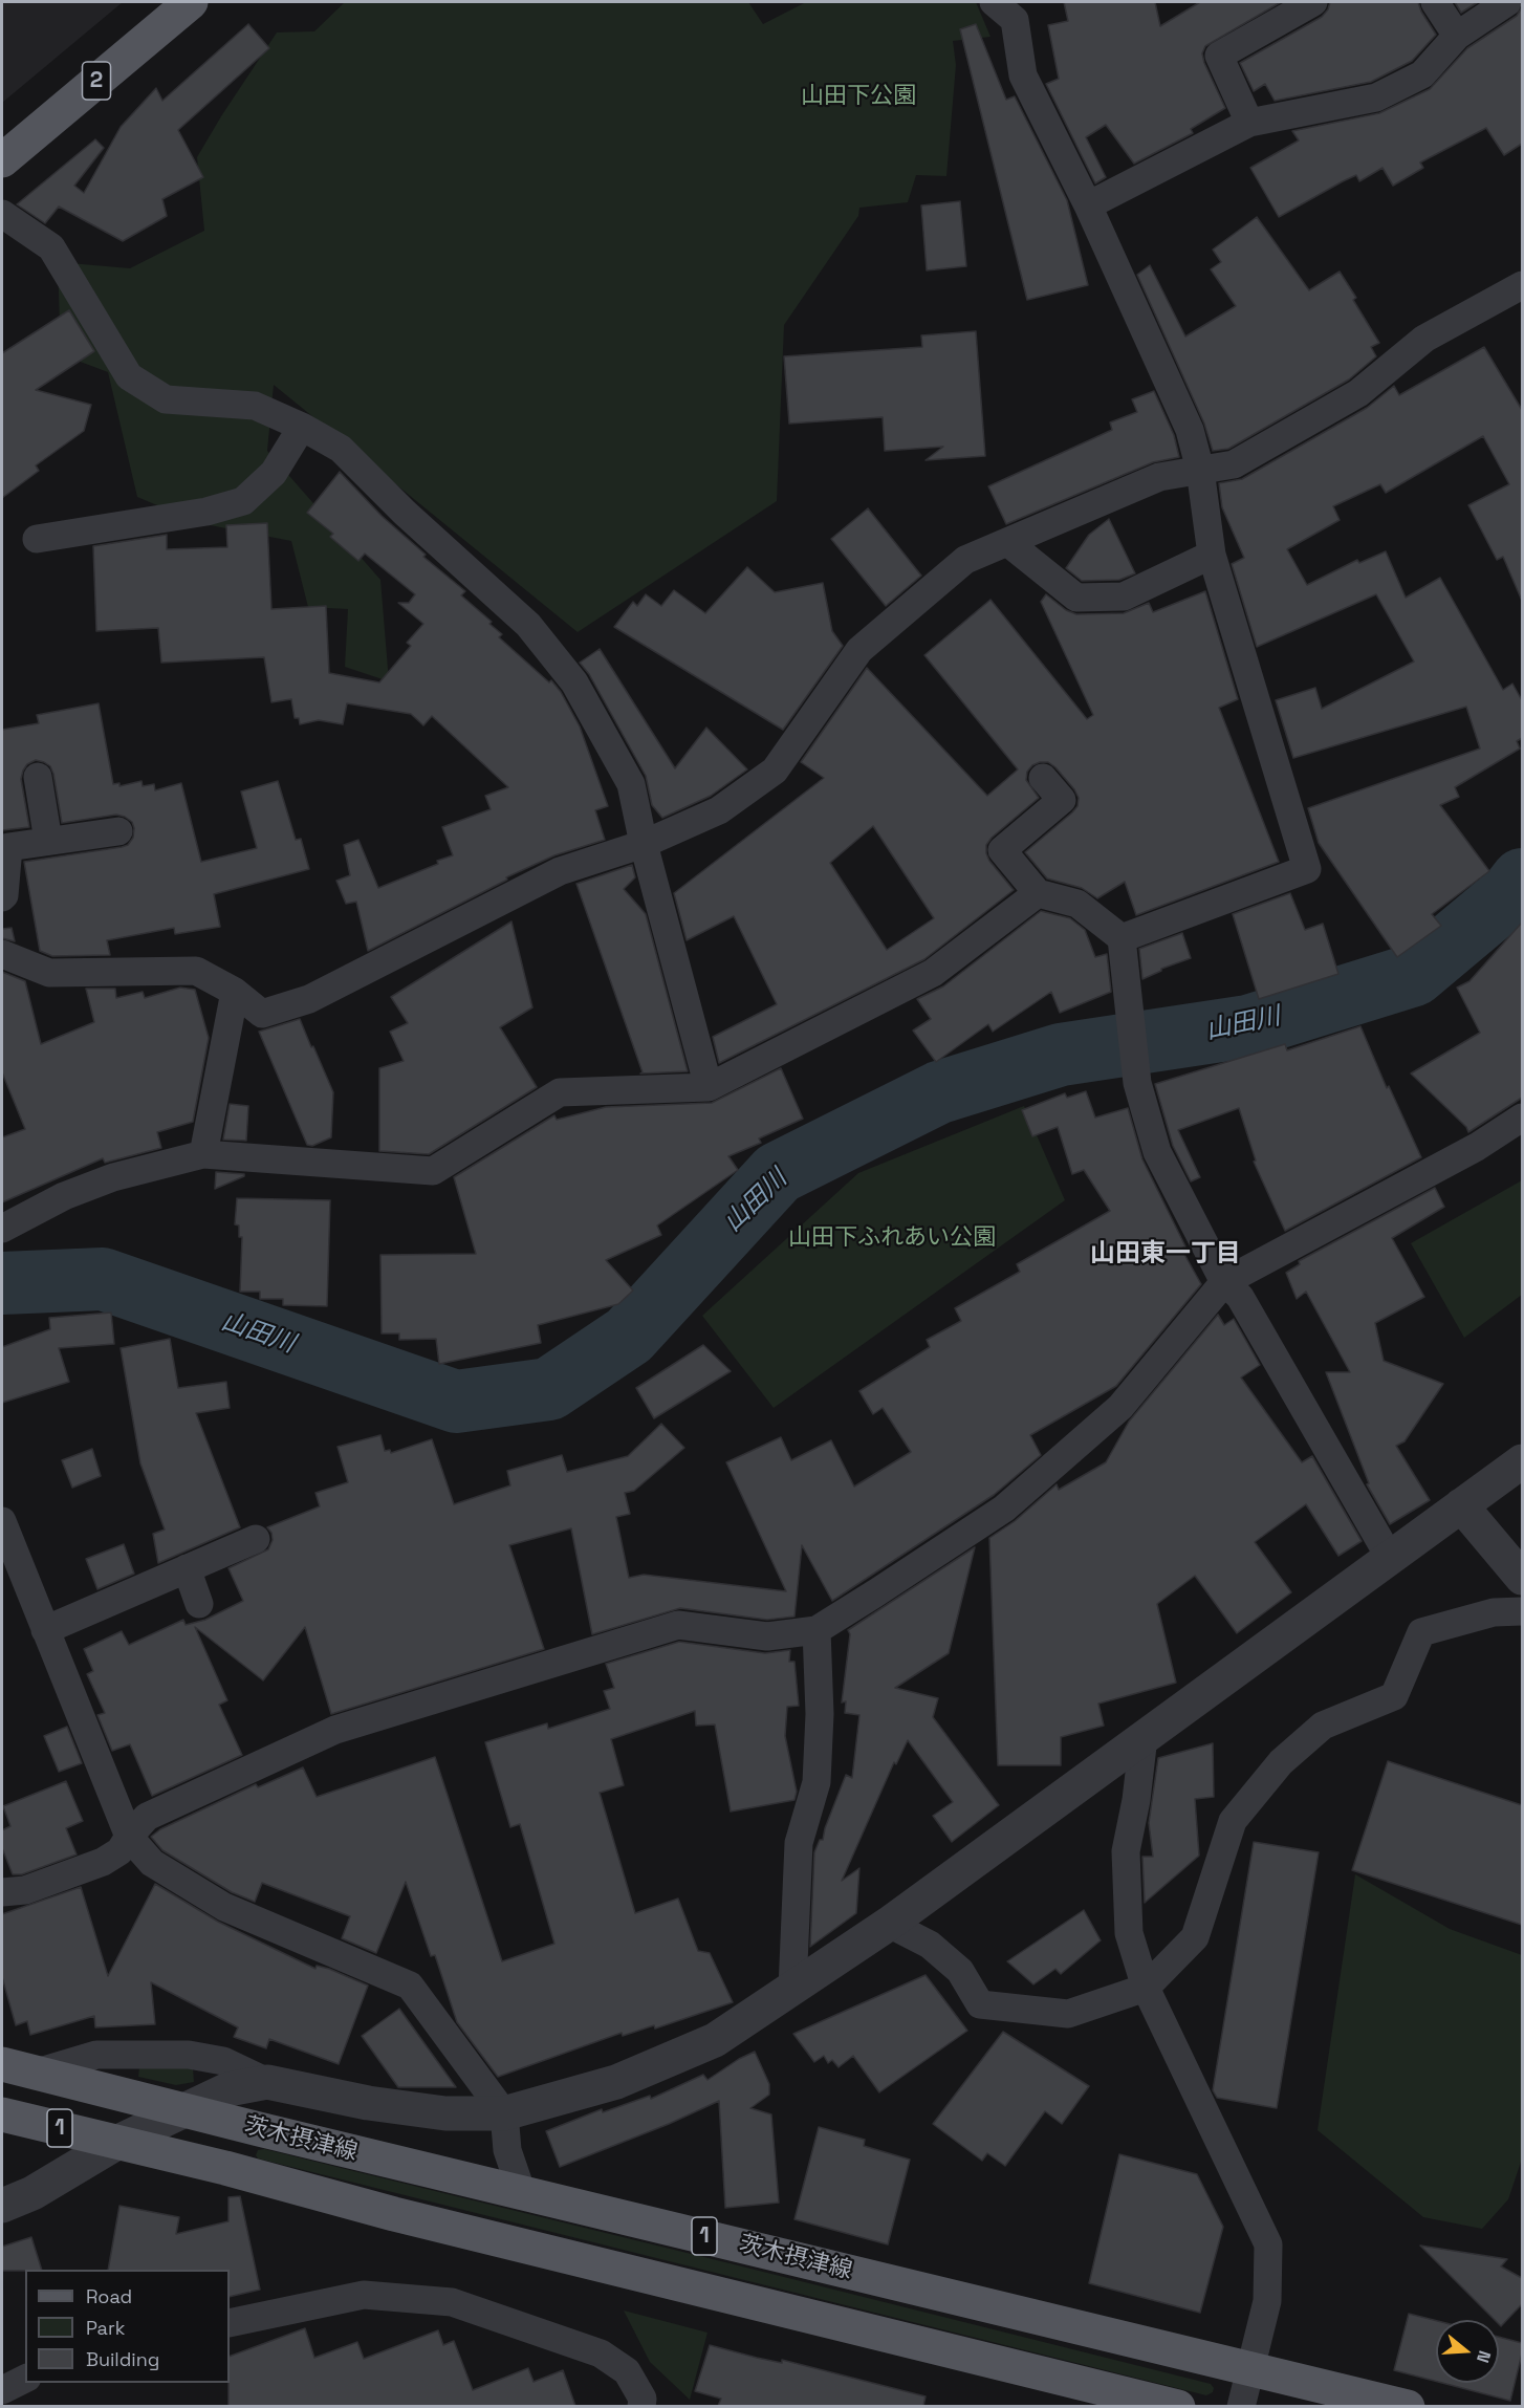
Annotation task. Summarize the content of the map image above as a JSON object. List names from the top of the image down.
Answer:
{
  "streets": {
    "main road": ["2", "1", "茨木摂津線"]
  },
  "districts": ["山田東一丁目"],
  "water": ["山田川"],
  "parks": ["山田下公園", "山田下ふれあい公園"],
  "legend": ["Road", "Park", "Building"],
  "north": "right"
}
